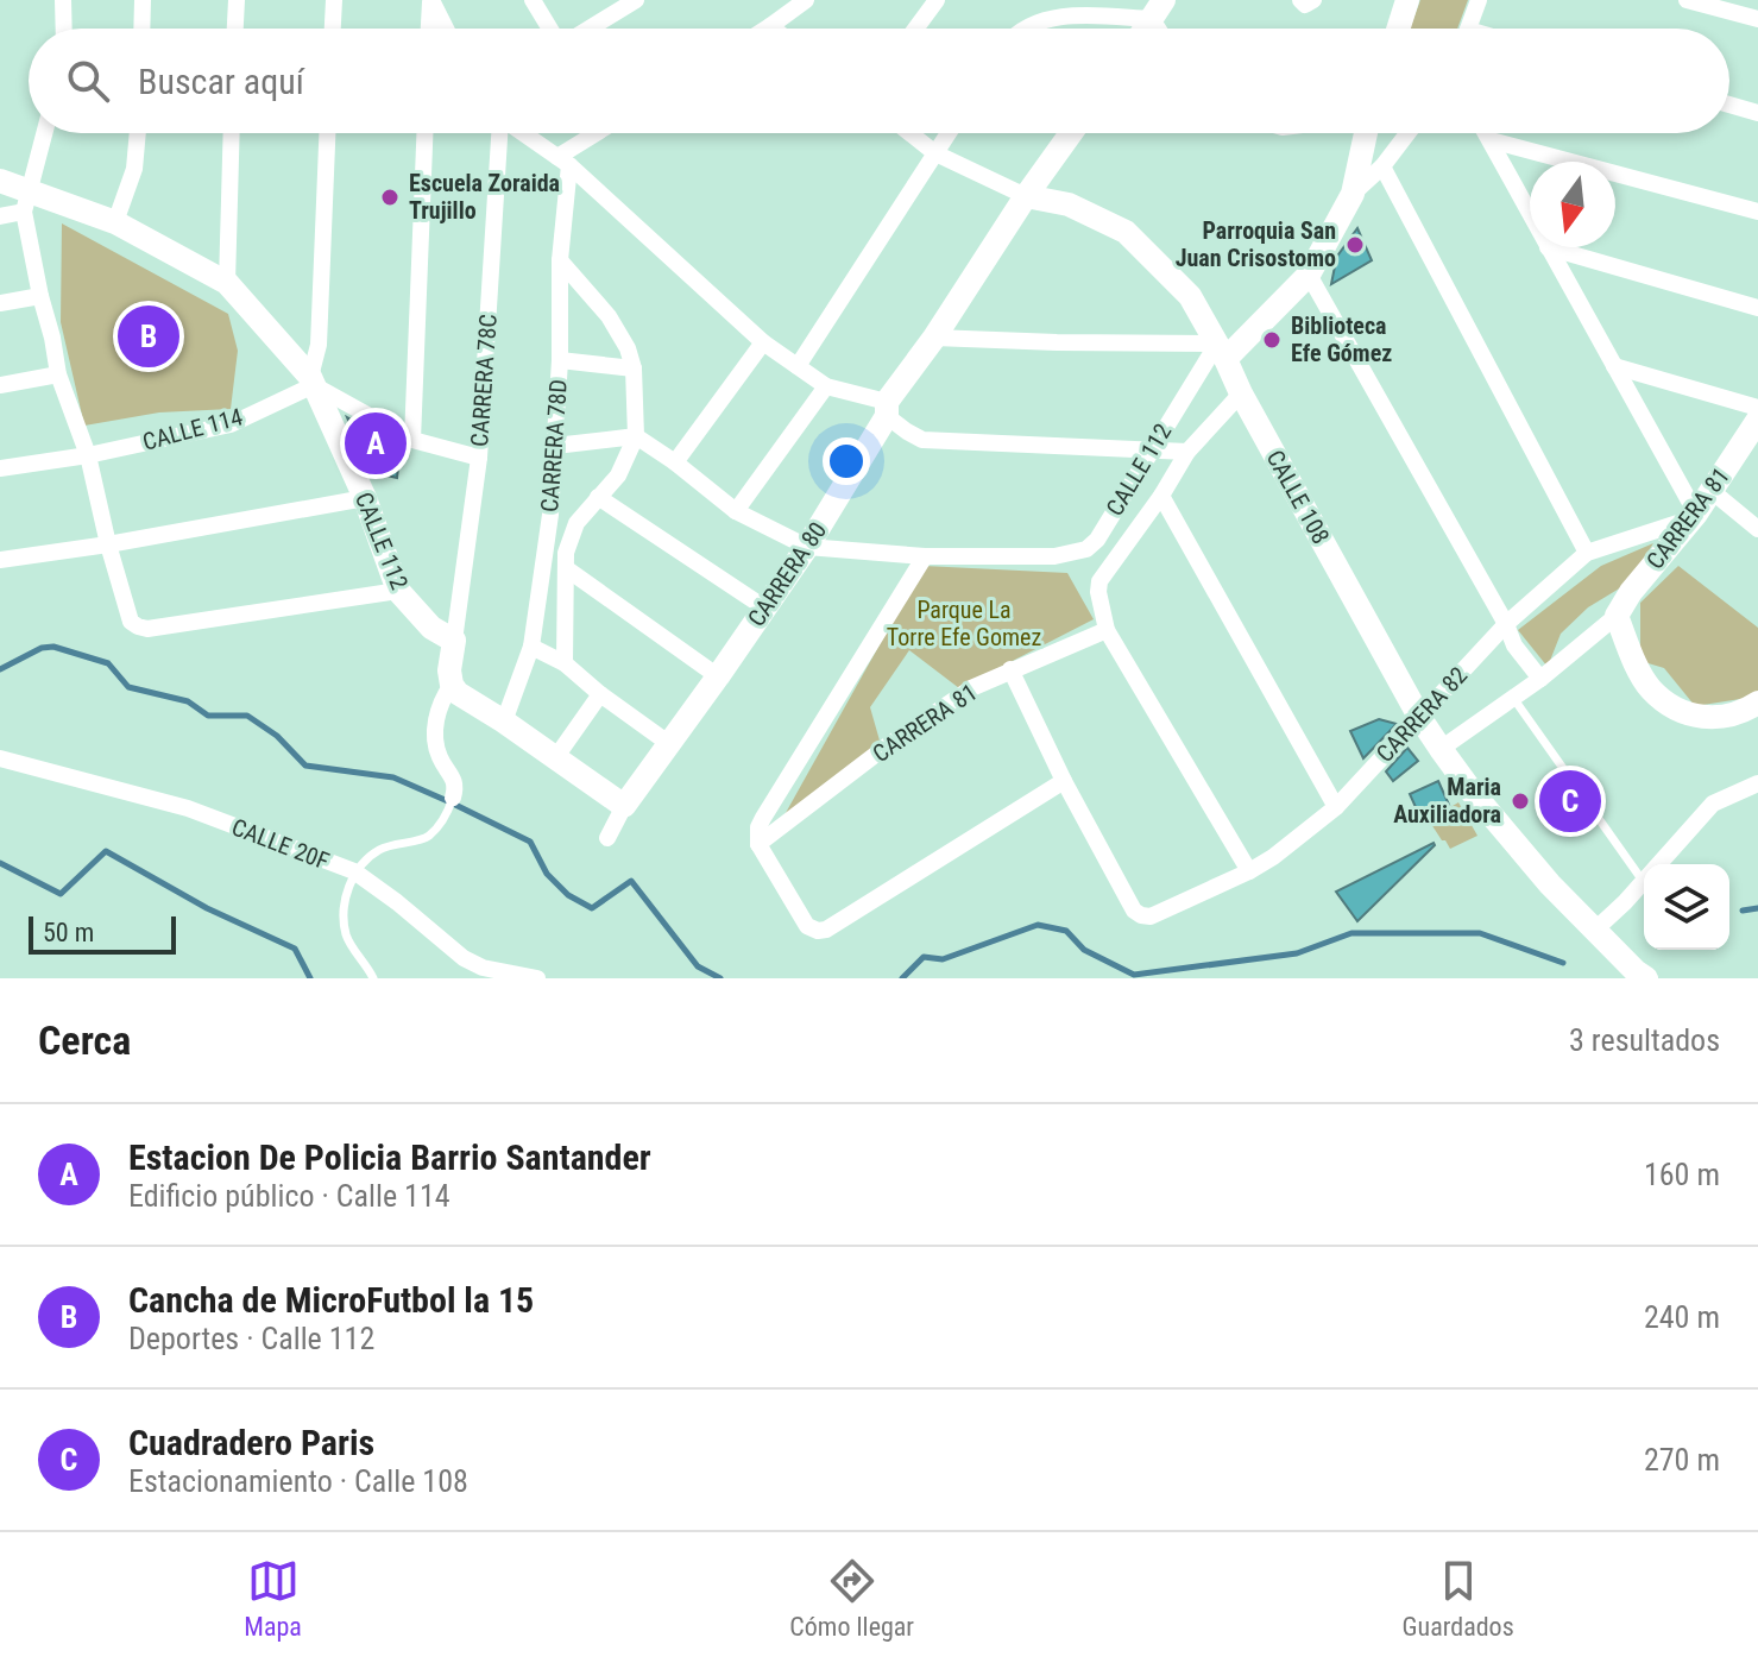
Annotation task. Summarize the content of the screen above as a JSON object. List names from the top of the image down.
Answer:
{
  "streets": {
    "street": [
      "CARRERA 78C",
      "CALLE 114",
      "CARRERA 78D",
      "CALLE 112",
      "CALLE 108",
      "CARRERA 81",
      "CARRERA 80",
      "CARRERA 82",
      "CALLE 20F"
    ]
  },
  "crossings": [
    ["CARRERA 78C", "CALLE 112"],
    ["CALLE 114", "CALLE 112"],
    ["CALLE 112", "CALLE 108"],
    ["CALLE 112", "CARRERA 80"],
    ["CALLE 108", "CARRERA 80"],
    ["CALLE 108", "CARRERA 82"],
    ["CARRERA 81", "CARRERA 82"]
  ],
  "parks": ["Parque La Torre Efe Gomez"],
  "places": [
    "Escuela Zoraida Trujillo",
    "Parroquia San Juan Crisostomo",
    "Biblioteca Efe Gómez",
    "Maria Auxiliadora"
  ],
  "scale_bar": "50 m",
  "north": "bottom",
  "page": {
    "search": "Buscar aquí",
    "pins": ["B", "A", "C"],
    "scale": "50 m",
    "heading": ["Cerca", "3 resultados"],
    "list": [
      {
        "mark": "A",
        "name": "Estacion De Policia Barrio Santander",
        "note": "Edificio público · Calle 114",
        "value": "160 m"
      },
      {
        "mark": "B",
        "name": "Cancha de MicroFutbol la 15",
        "note": "Deportes · Calle 112",
        "value": "240 m"
      },
      {
        "mark": "C",
        "name": "Cuadradero Paris",
        "note": "Estacionamiento · Calle 108",
        "value": "270 m"
      }
    ],
    "nav": ["Mapa", "Cómo llegar", "Guardados"]
  }
}
